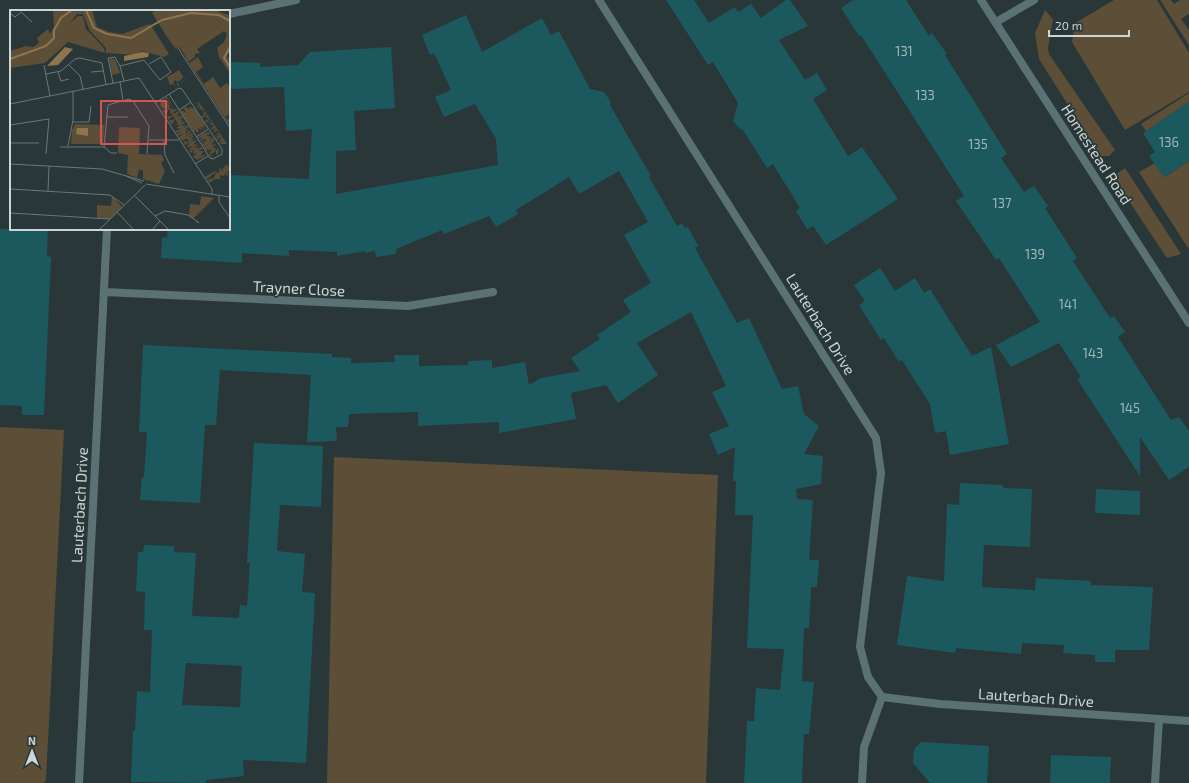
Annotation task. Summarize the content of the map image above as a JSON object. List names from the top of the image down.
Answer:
{
  "streets": {
    "street": ["Homestead Road", "Trayner Close", "Lauterbach Drive"]
  },
  "crossings": [
    ["Trayner Close", "Lauterbach Drive"]
  ],
  "house_numbers": [
    "131",
    "133",
    "136",
    "135",
    "137",
    "139",
    "141",
    "143",
    "145"
  ],
  "scale_bar": "20 m",
  "north": "top"
}
